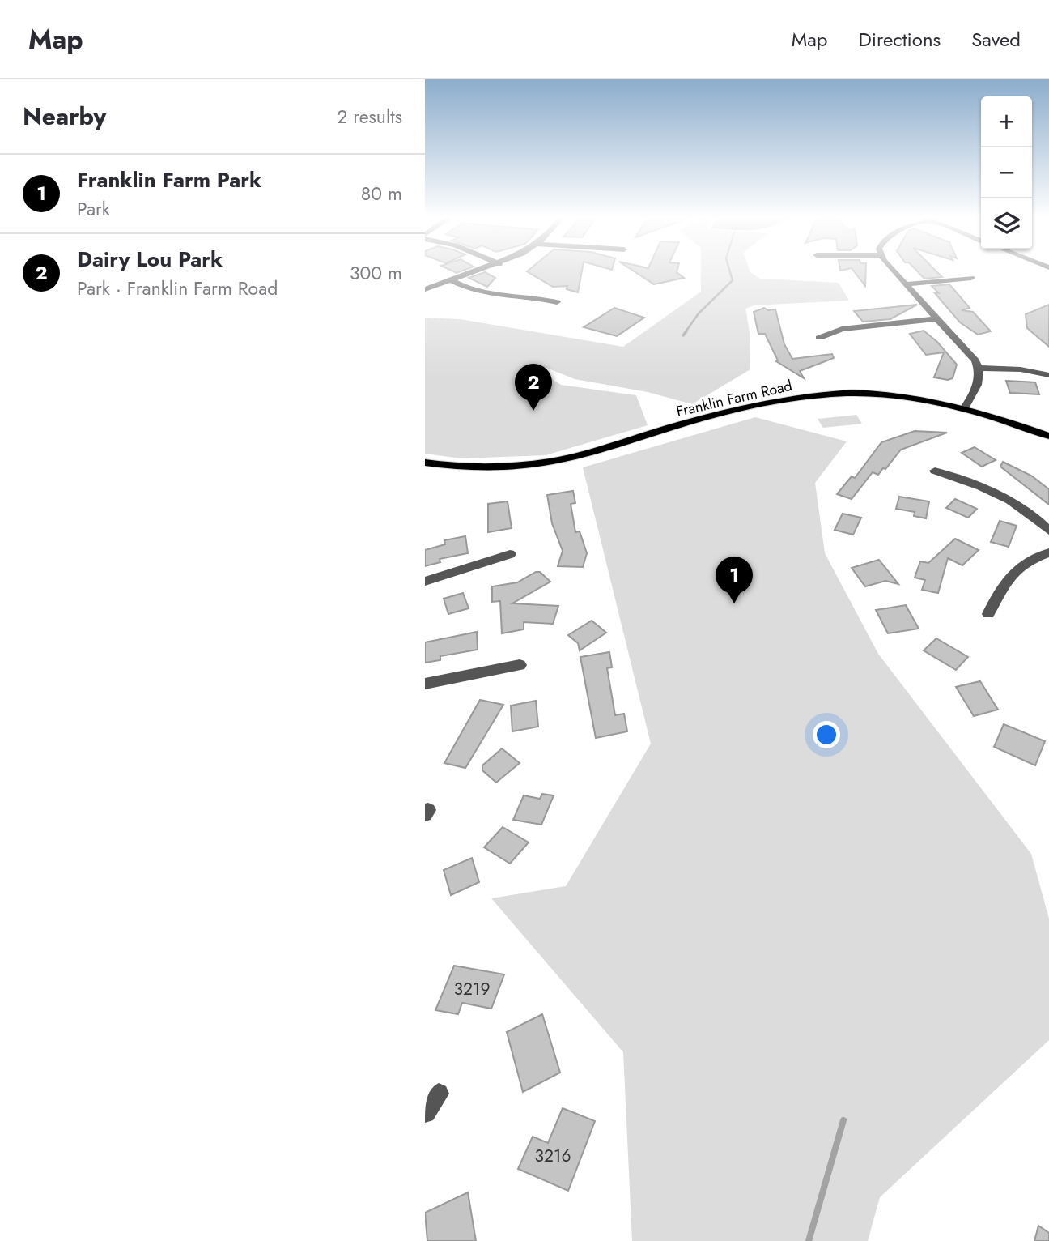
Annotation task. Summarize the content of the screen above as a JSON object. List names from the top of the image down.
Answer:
{
  "streets": {
    "main road": ["Franklin Farm Road"]
  },
  "house_numbers": ["3219", "3216"],
  "page": {
    "header": "Map",
    "nav": ["Map", "Directions", "Saved"],
    "heading": ["Nearby", "2 results"],
    "map_buttons": ["+", "−"],
    "list": [
      {
        "mark": "1",
        "name": "Franklin Farm Park",
        "note": "Park",
        "value": "80 m"
      },
      {
        "mark": "2",
        "name": "Dairy Lou Park",
        "note": "Park · Franklin Farm Road",
        "value": "300 m"
      }
    ],
    "pins": ["2", "1"]
  }
}
